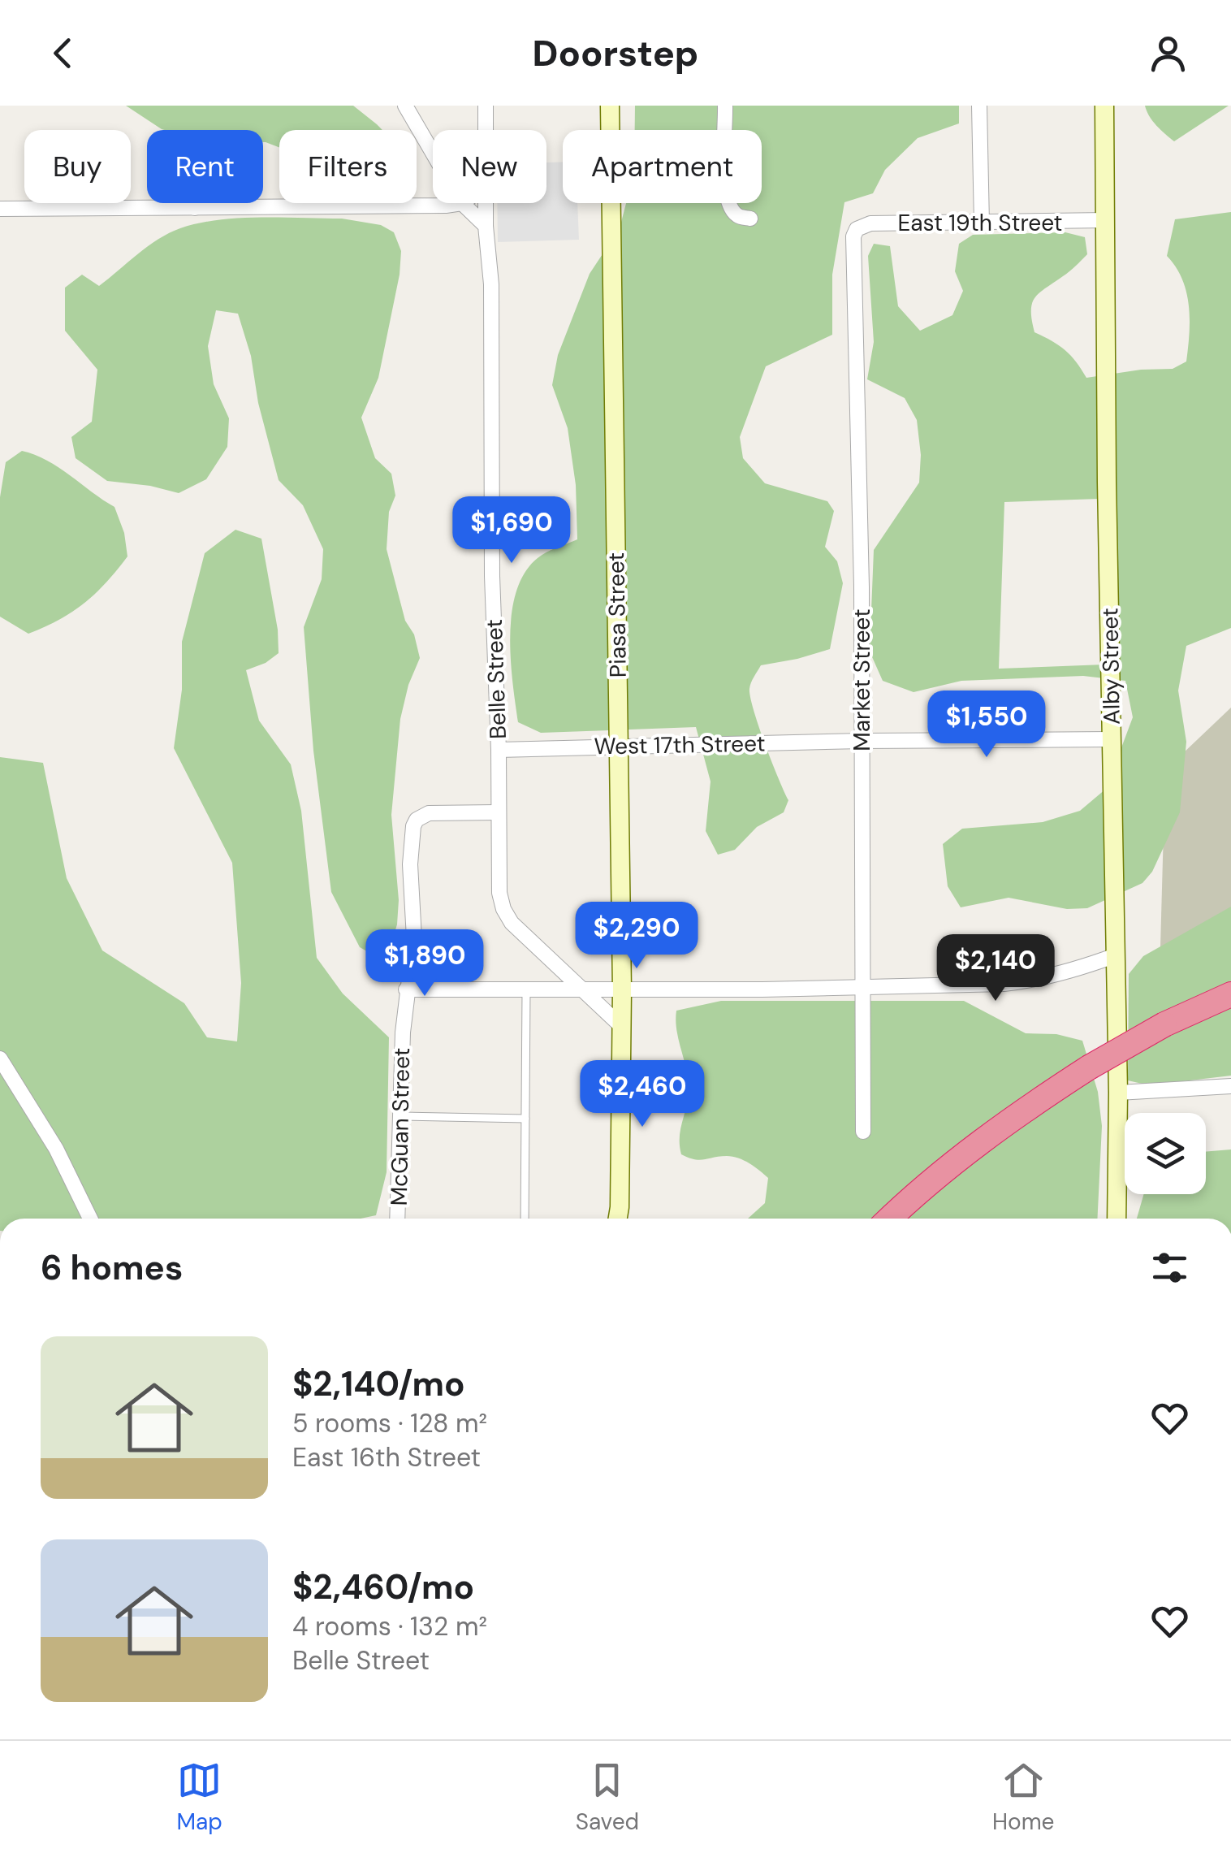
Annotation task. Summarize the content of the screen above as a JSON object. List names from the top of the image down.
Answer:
{
  "streets": {
    "street": [
      "East 19th Street",
      "Piasa Street",
      "Alby Street",
      "Belle Street",
      "Market Street",
      "West 17th Street",
      "McGuan Street"
    ]
  },
  "crossings": [
    ["East 19th Street", "Alby Street"],
    ["East 19th Street", "Market Street"],
    ["Piasa Street", "Belle Street"],
    ["Piasa Street", "West 17th Street"],
    ["Alby Street", "West 17th Street"],
    ["Belle Street", "West 17th Street"],
    ["Belle Street", "McGuan Street"],
    ["Market Street", "West 17th Street"]
  ],
  "page": {
    "header": "Doorstep",
    "chip": [
      "Buy",
      "Rent",
      "Filters",
      "New",
      "Apartment"
    ],
    "price": [
      "$1,690",
      "$1,550",
      "$2,290",
      "$1,890",
      "$2,140",
      "$2,460"
    ],
    "heading": "6 homes",
    "list": [
      {
        "name": "$2,140/mo",
        "note": "5 rooms · 128 m² · East 16th Street"
      },
      {
        "name": "$2,460/mo",
        "note": "4 rooms · 132 m² · Belle Street"
      }
    ],
    "tabs": ["Map", "Saved", "Home"]
  }
}
